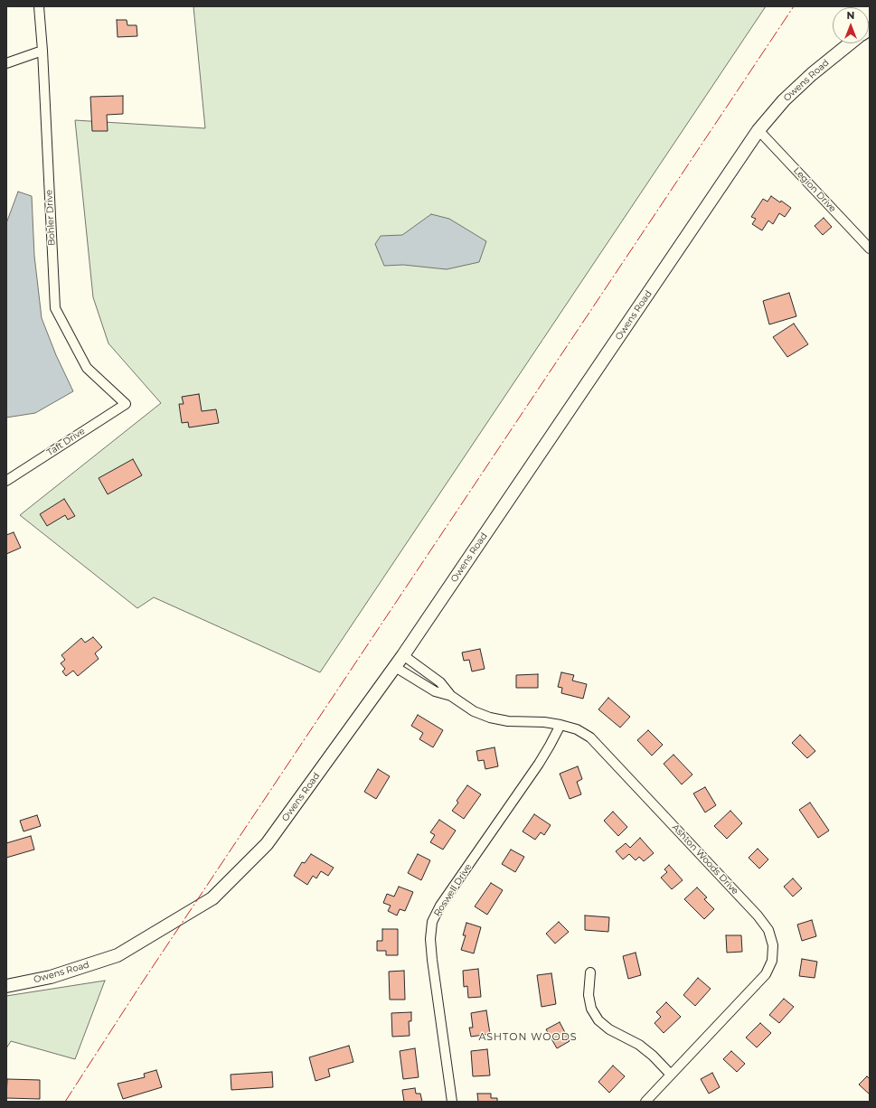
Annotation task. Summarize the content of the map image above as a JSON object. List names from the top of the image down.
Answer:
{
  "streets": {
    "street": [
      "Owens Road",
      "Legion Drive",
      "Bohler Drive",
      "Taft Drive",
      "Ashton Woods Drive",
      "Roswell Drive"
    ]
  },
  "crossings": [
    ["Owens Road", "Legion Drive"],
    ["Owens Road", "Ashton Woods Drive"],
    ["Bohler Drive", "Taft Drive"],
    ["Ashton Woods Drive", "Roswell Drive"]
  ],
  "districts": ["ASHTON WOODS"],
  "north": "top"
}
